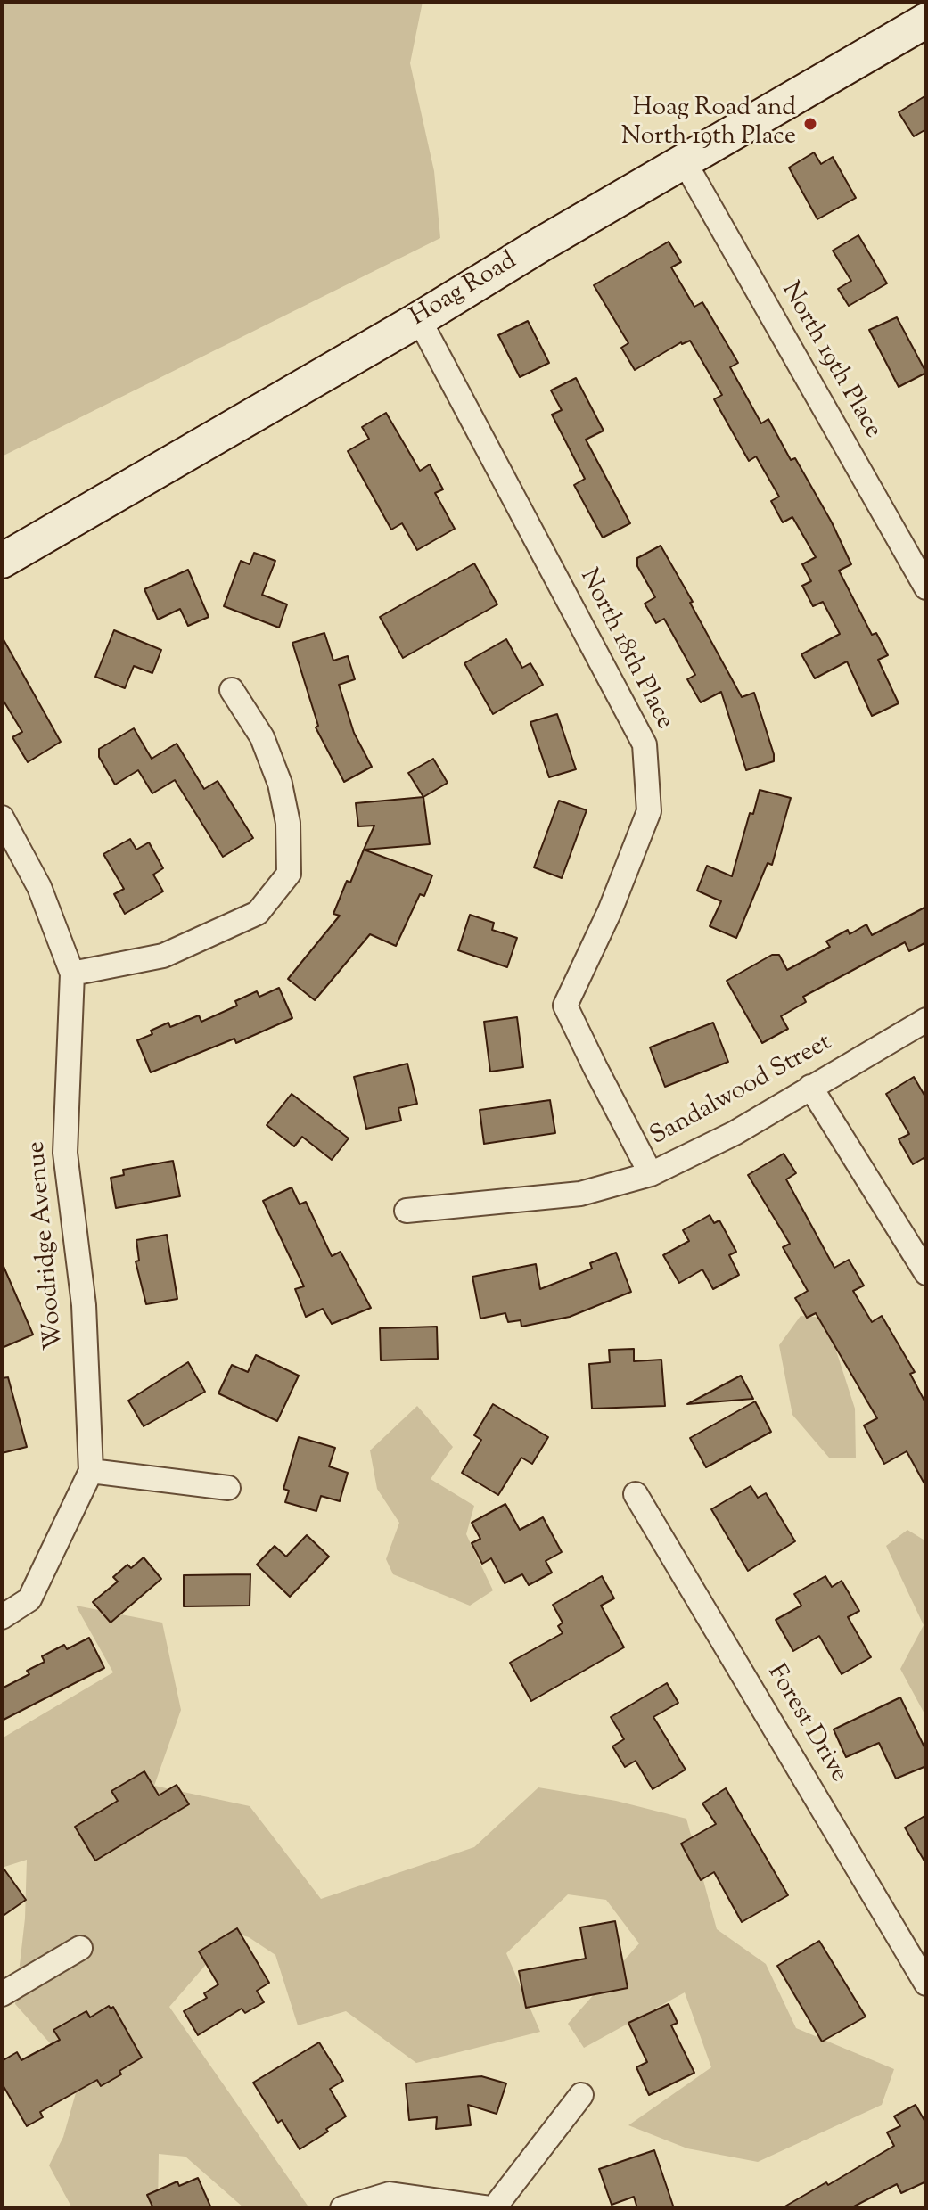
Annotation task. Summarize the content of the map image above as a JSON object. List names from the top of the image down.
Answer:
{
  "streets": {
    "street": [
      "Hoag Road",
      "North 19th Place",
      "North 18th Place",
      "Sandalwood Street",
      "Woodridge Avenue",
      "Forest Drive"
    ]
  },
  "crossings": [
    ["Hoag Road", "North 19th Place"],
    ["Hoag Road", "North 18th Place"],
    ["North 18th Place", "Sandalwood Street"]
  ],
  "places": ["Hoag Road and North 19th Place"]
}
